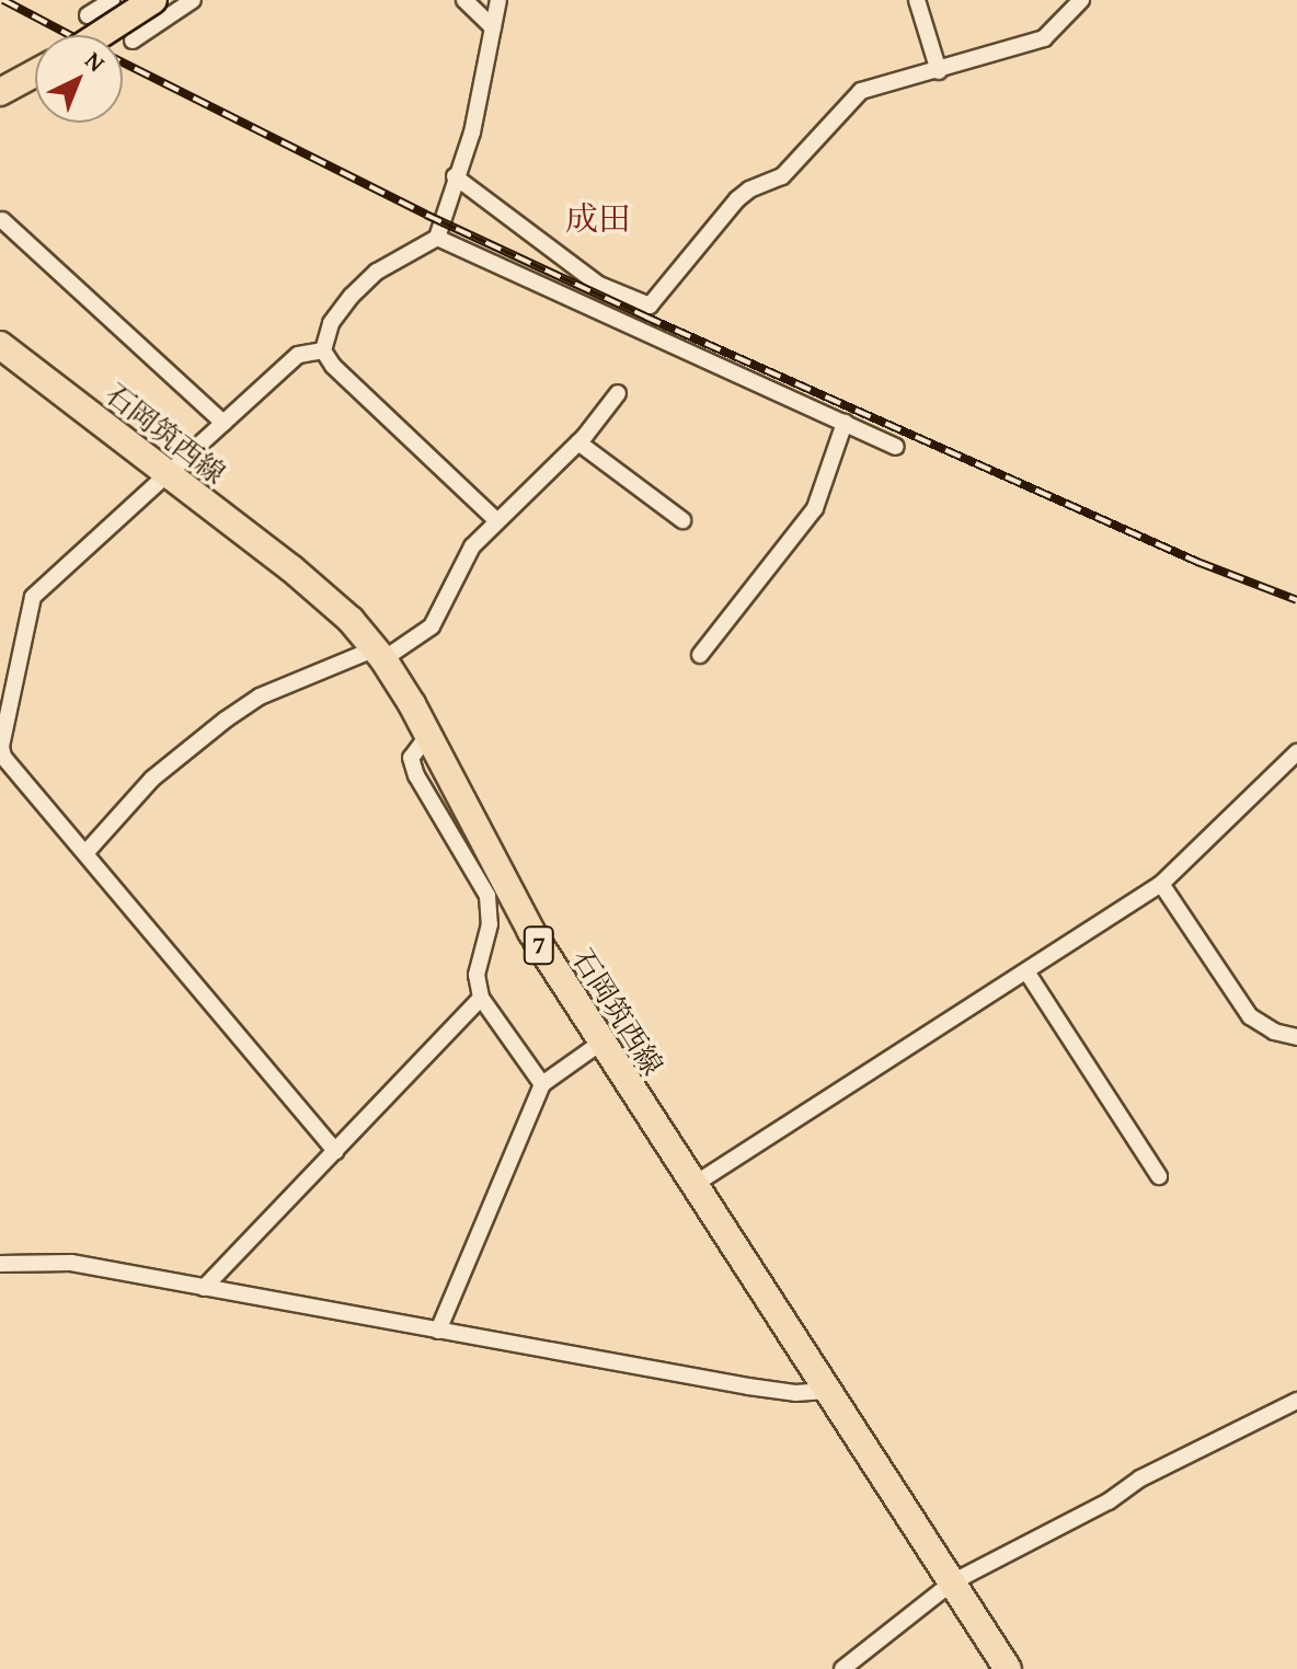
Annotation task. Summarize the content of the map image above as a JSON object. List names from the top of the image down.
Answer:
{
  "streets": {
    "main road": ["石岡筑西線", "7"]
  },
  "districts": ["成田"],
  "north": "top right"
}
